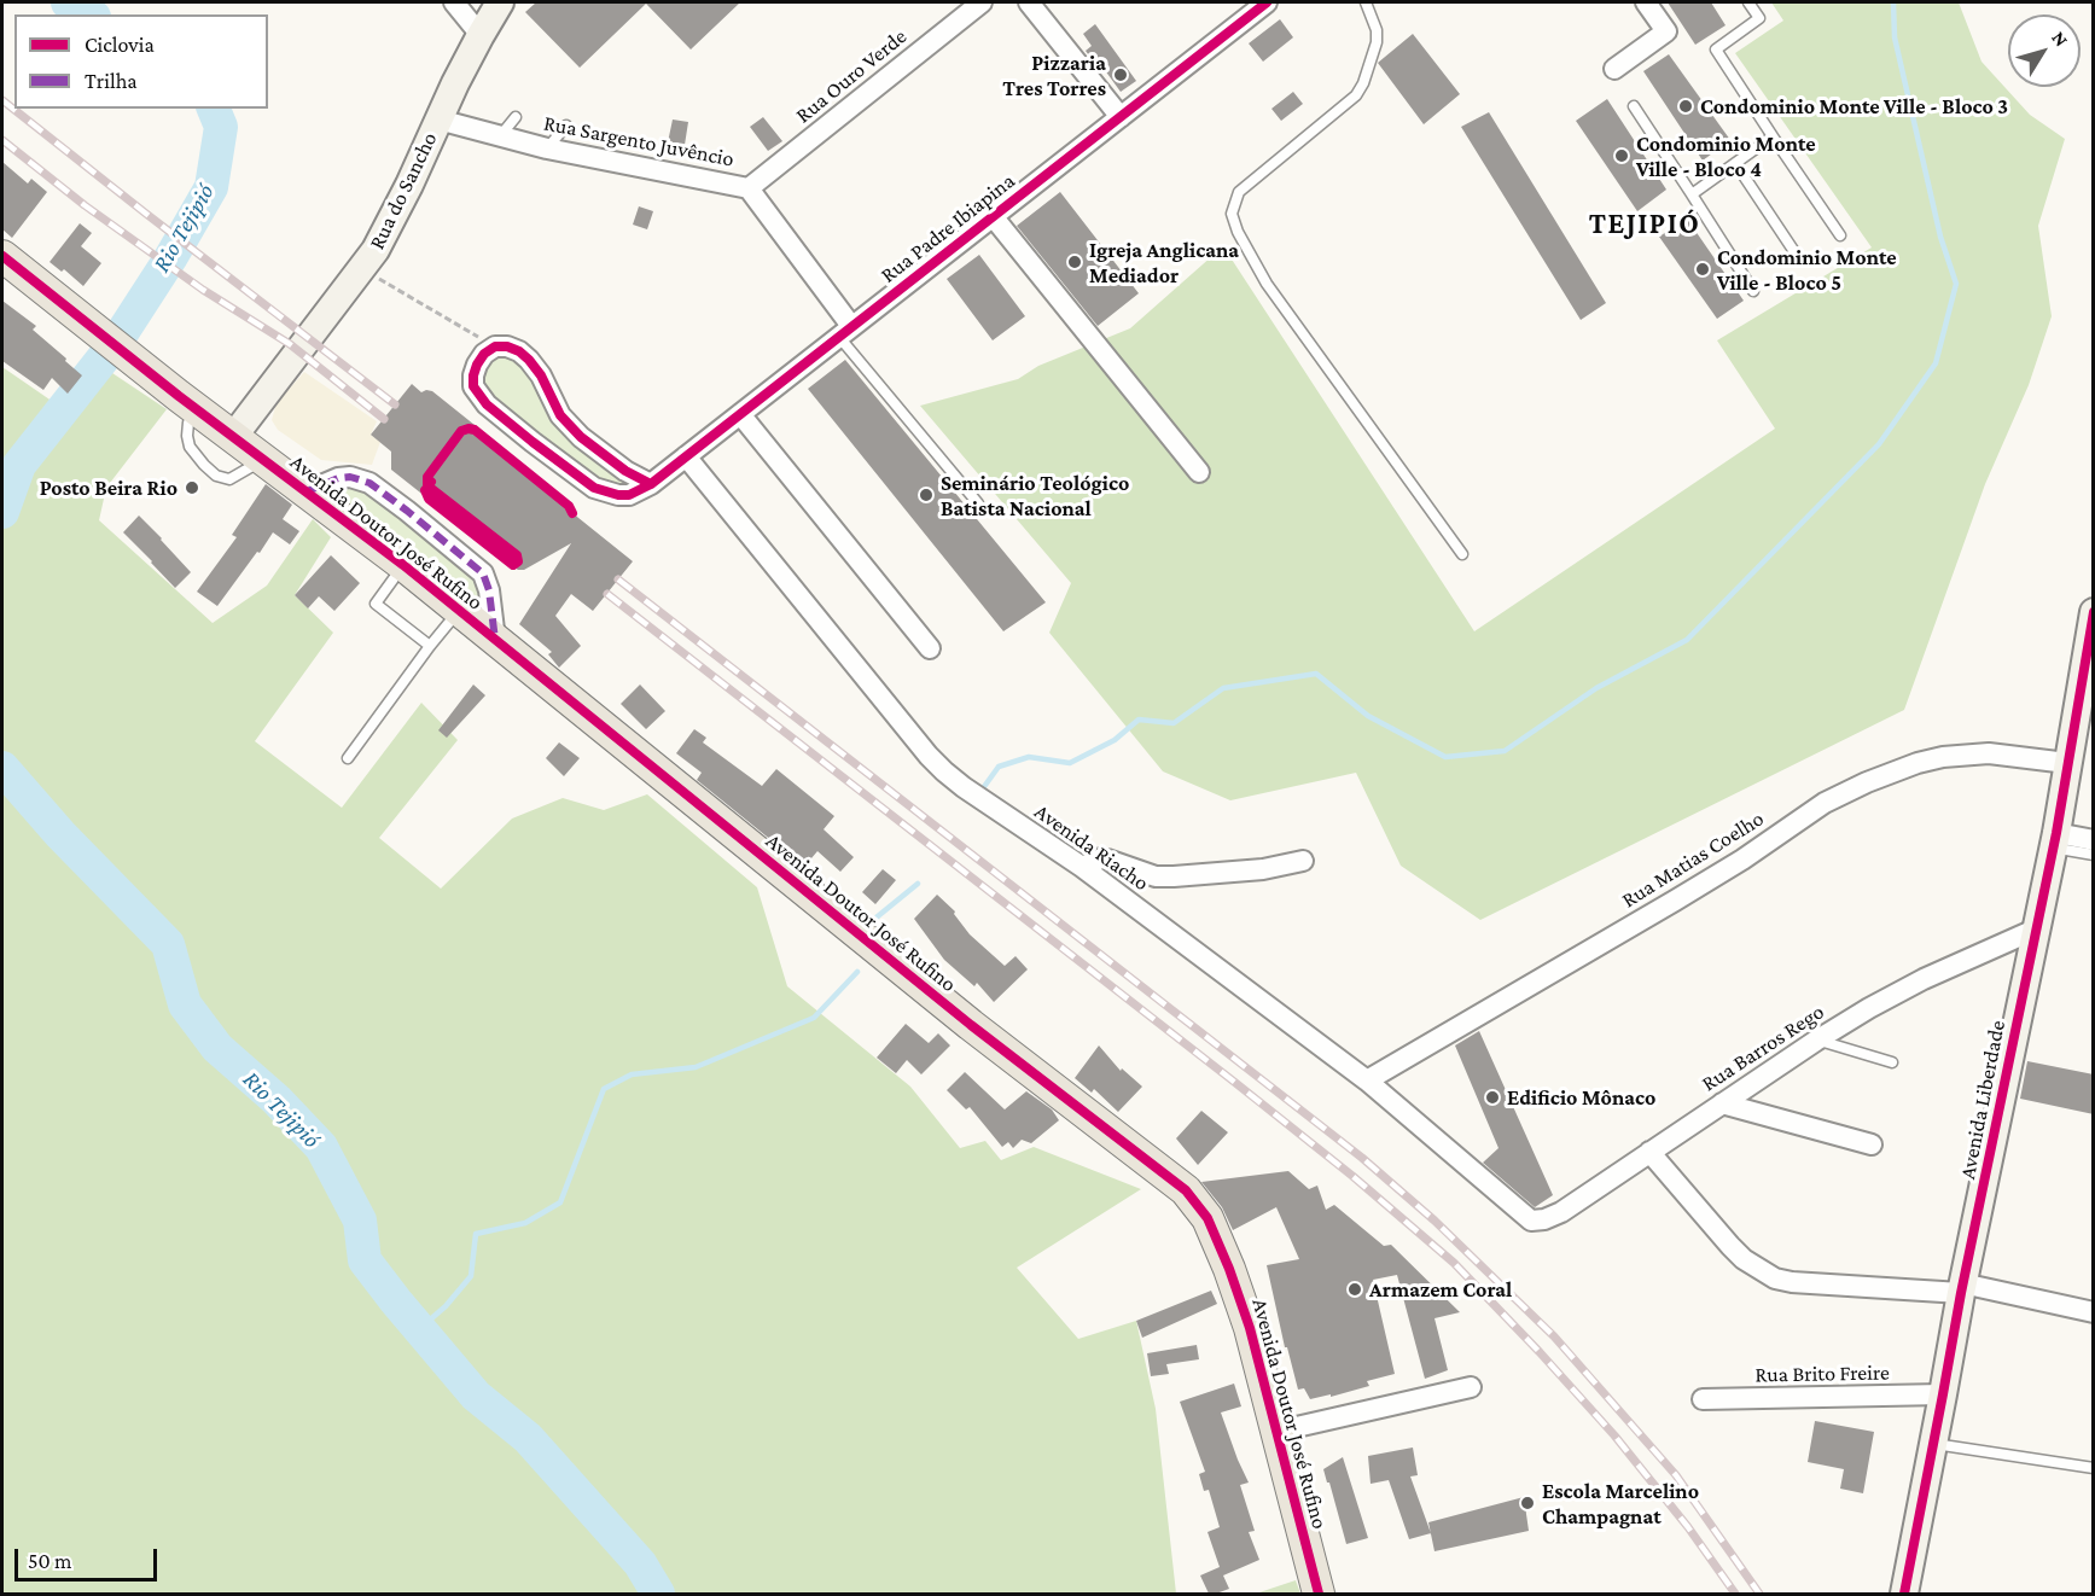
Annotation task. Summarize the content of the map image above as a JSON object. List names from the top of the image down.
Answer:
{
  "streets": {
    "main road": ["Rua do Sancho", "Avenida Doutor José Rufino", "Avenida Liberdade"],
    "street": [
      "Rua Ouro Verde",
      "Rua Sargento Juvêncio",
      "Rua Padre Ibiapina",
      "Avenida Riacho",
      "Rua Matias Coelho",
      "Rua Barros Rego",
      "Rua Brito Freire"
    ]
  },
  "crossings": [
    ["Rua Ouro Verde", "Rua Sargento Juvêncio"],
    ["Rua Sargento Juvêncio", "Rua do Sancho"],
    ["Rua Sargento Juvêncio", "Rua Padre Ibiapina"],
    ["Rua do Sancho", "Avenida Doutor José Rufino"],
    ["Rua Padre Ibiapina", "Avenida Riacho"],
    ["Avenida Riacho", "Rua Matias Coelho"],
    ["Avenida Riacho", "Rua Barros Rego"],
    ["Rua Matias Coelho", "Avenida Liberdade"],
    ["Rua Barros Rego", "Avenida Liberdade"],
    ["Avenida Liberdade", "Rua Brito Freire"]
  ],
  "districts": ["TEJIPIÓ"],
  "water": ["Rio Tejipió"],
  "places": [
    "Pizzaria Tres Torres",
    "Condominio Monte Ville - Bloco 3",
    "Condominio Monte Ville - Bloco 4",
    "Igreja Anglicana Mediador",
    "Condominio Monte Ville - Bloco 5",
    "Posto Beira Rio",
    "Seminário Teológico Batista Nacional",
    "Edificio Mônaco",
    "Armazem Coral",
    "Escola Marcelino Champagnat"
  ],
  "legend": ["Ciclovia", "Trilha"],
  "scale_bar": "50 m",
  "north": "top right"
}
